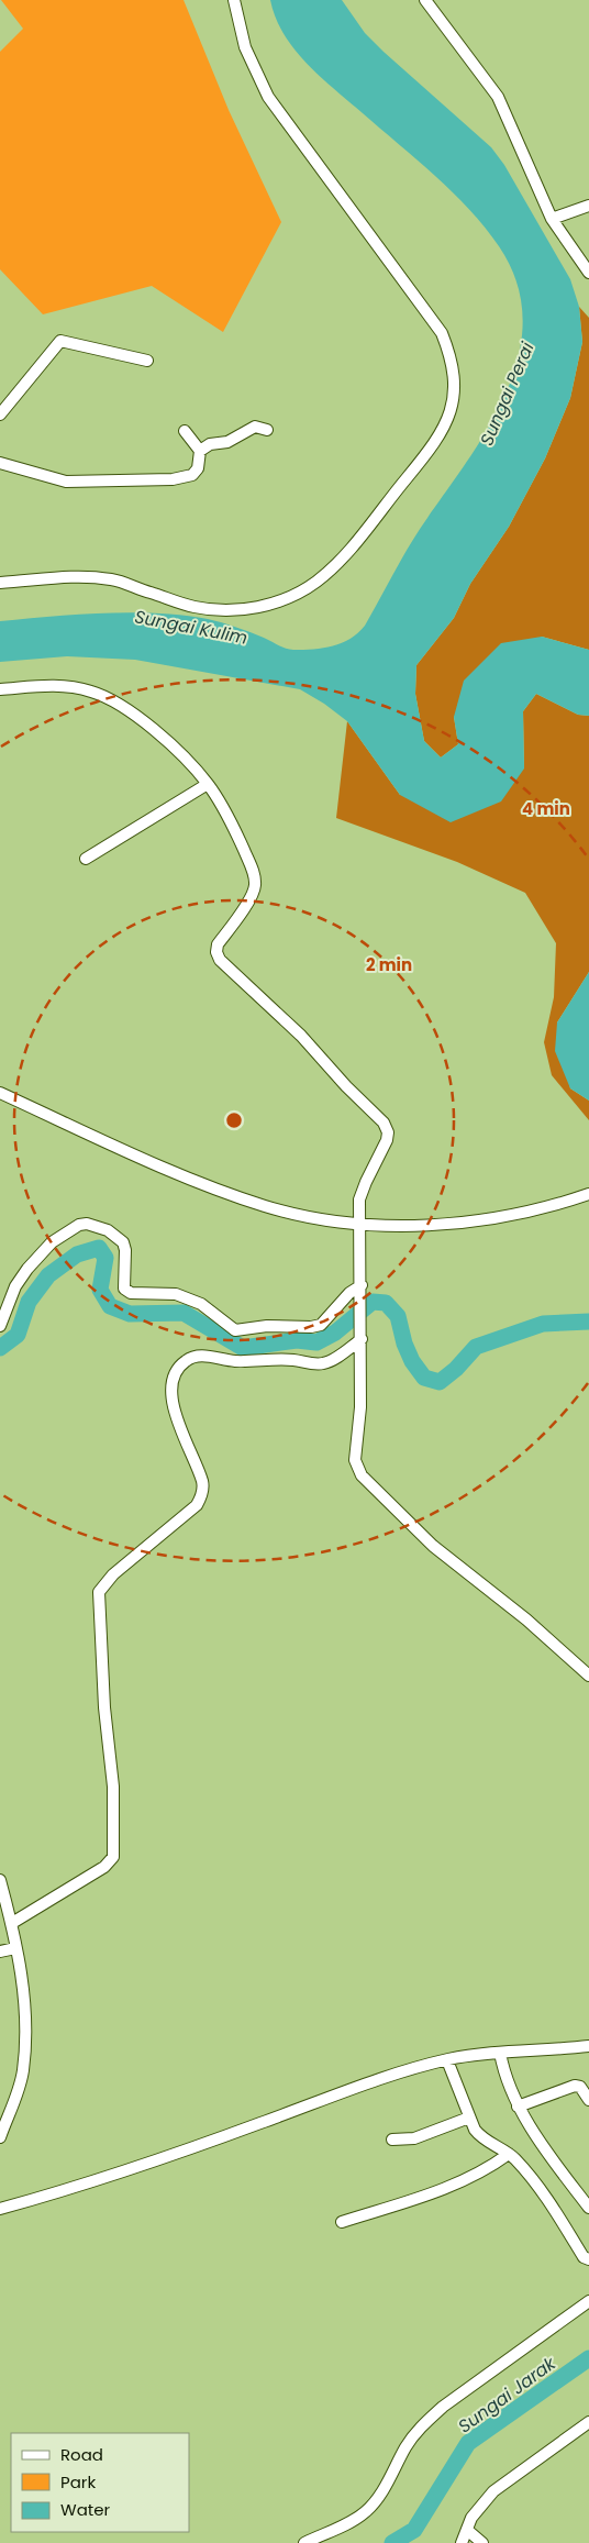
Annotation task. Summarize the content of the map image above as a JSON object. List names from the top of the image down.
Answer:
{
  "water": ["Sungai Perai", "Sungai Kulim", "Sungai Jarak"],
  "legend": ["Road", "Park", "Water"],
  "rings": ["4 min", "2 min"]
}
